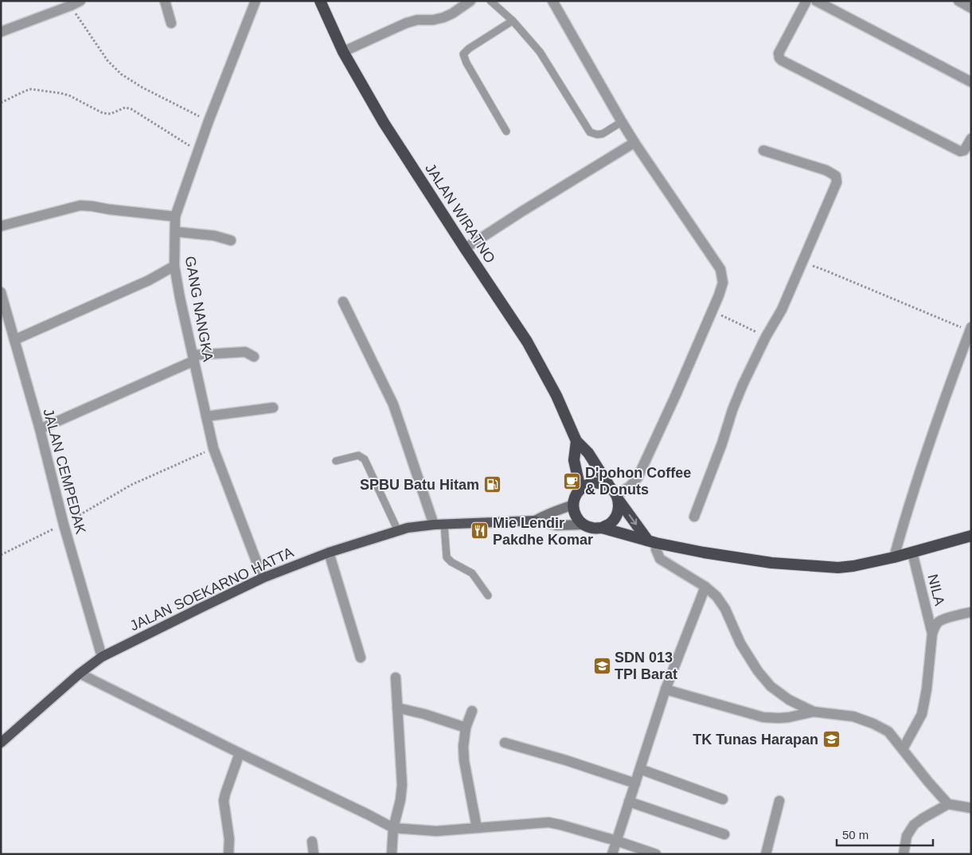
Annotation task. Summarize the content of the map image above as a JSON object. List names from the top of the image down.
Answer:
{
  "streets": {
    "highway": ["JALAN WIRATNO"],
    "main road": ["JALAN SOEKARNO HATTA"],
    "street": ["GANG NANGKA", "JALAN CEMPEDAK", "NILA"]
  },
  "crossings": [
    ["JALAN WIRATNO", "JALAN SOEKARNO HATTA"],
    ["GANG NANGKA", "JALAN SOEKARNO HATTA"],
    ["JALAN CEMPEDAK", "JALAN SOEKARNO HATTA"]
  ],
  "places": {
    "cafe": ["D'pohon Coffee & Donuts"],
    "fuel station": ["SPBU Batu Hitam"],
    "restaurant": ["Mie Lendir Pakdhe Komar"],
    "school or university": ["SDN 013 TPI Barat", "TK Tunas Harapan"]
  },
  "scale_bar": "50 m"
}
